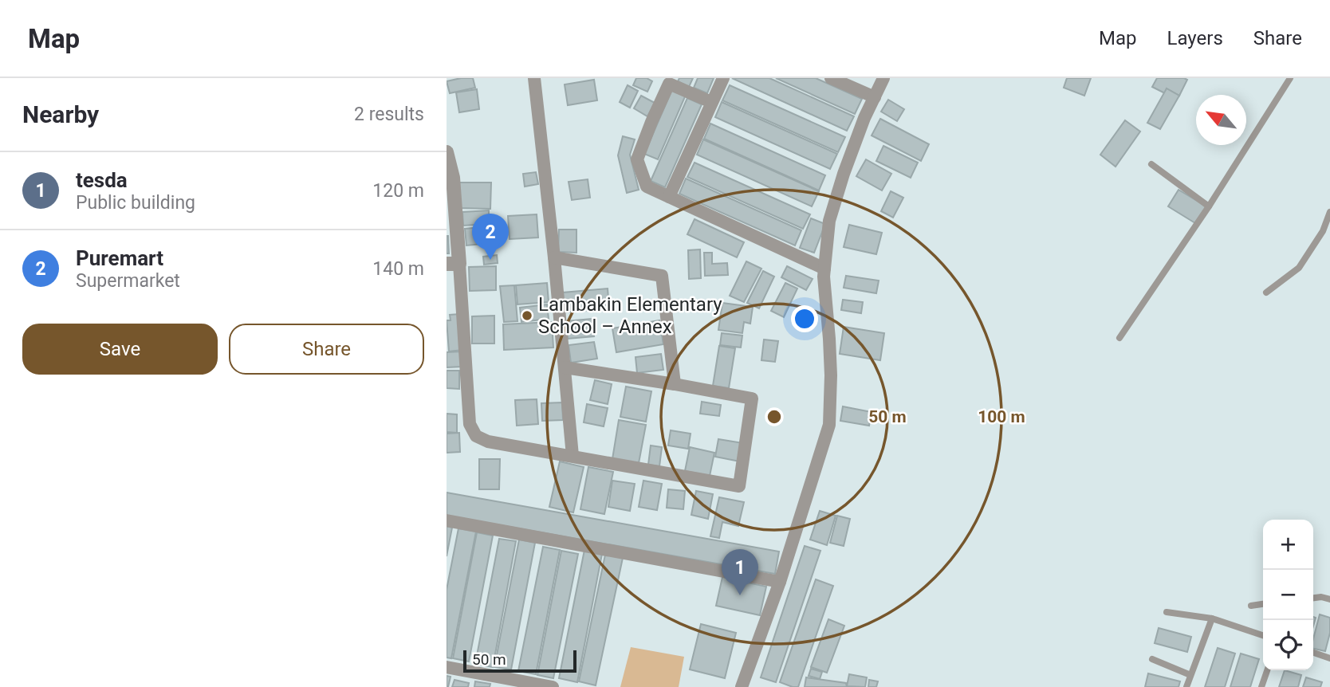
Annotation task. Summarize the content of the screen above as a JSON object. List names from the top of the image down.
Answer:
{
  "places": ["Lambakin Elementary School – Annex"],
  "scale_bar": "50 m",
  "north": "top left",
  "page": {
    "header": "Map",
    "nav": ["Map", "Layers", "Share"],
    "heading": ["Nearby", "2 results"],
    "list": [
      {
        "mark": "1",
        "name": "tesda",
        "note": "Public building",
        "value": "120 m"
      },
      {
        "mark": "2",
        "name": "Puremart",
        "note": "Supermarket",
        "value": "140 m"
      }
    ],
    "pins": ["2", "1"],
    "buttons": ["Save", "Share"],
    "map_buttons": ["+", "−"],
    "scale": "50 m"
  },
  "rings": ["50 m", "100 m"]
}
